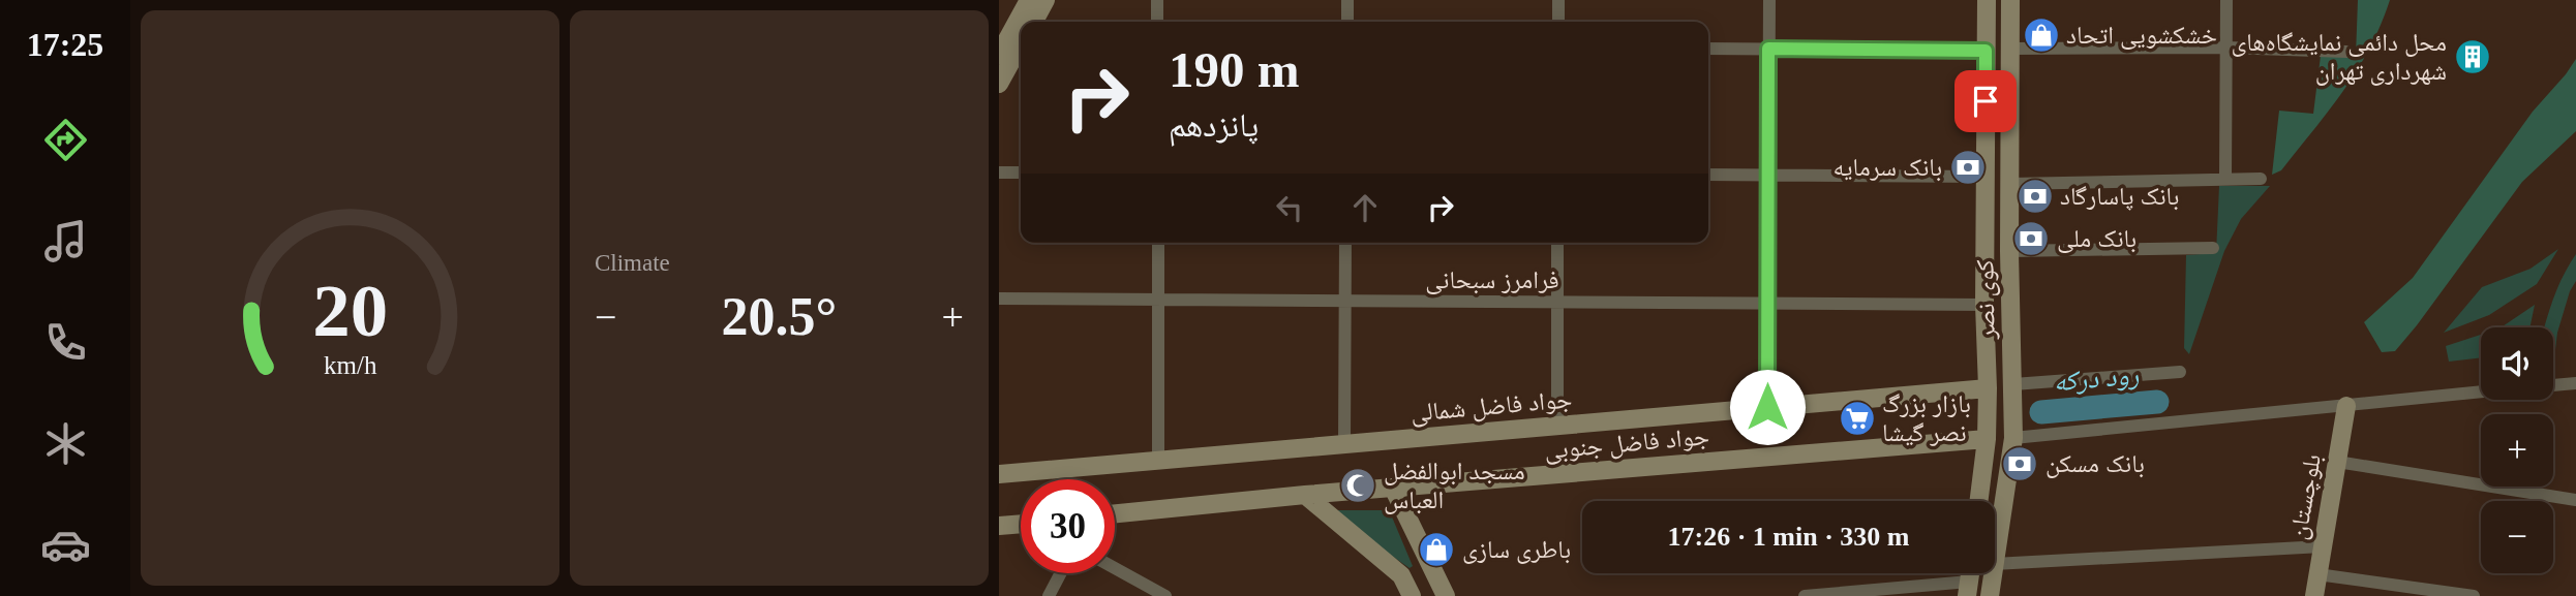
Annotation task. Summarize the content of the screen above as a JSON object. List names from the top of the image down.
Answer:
{
  "streets": {
    "street": [
      "فرامرز سبحانی",
      "کوی نصر",
      "جواد فاضل شمالی",
      "جواد فاضل جنوبی",
      "بلوچستان"
    ]
  },
  "crossings": [
    ["فرامرز سبحانی", "کوی نصر"],
    ["کوی نصر", "جواد فاضل شمالی"],
    ["کوی نصر", "جواد فاضل جنوبی"]
  ],
  "water": ["رود درکه"],
  "places": {
    "shop": ["خشکشویی اتحاد", "باطری سازی"],
    "building": ["محل دائمی نمایشگاه‌های شهرداری تهران"],
    "bank": [
      "بانک سرمایه",
      "بانک پاسارگاد",
      "بانک ملی",
      "بانک مسکن"
    ],
    "supermarket": ["بازار بزرگ نصر گیشا"],
    "mosque": ["مسجد ابوالفضل العباس"]
  },
  "page": {
    "tabs": "17:25",
    "tile": "Climate",
    "turn": ["190 m", "پانزدهم"],
    "heat": ["−", "20.5°", "+"],
    "map_buttons": ["+", "−"],
    "limit": "30",
    "trip": "17:26 · 1 min · 330 m",
    "gauge": ["20", "km/h"]
  }
}
